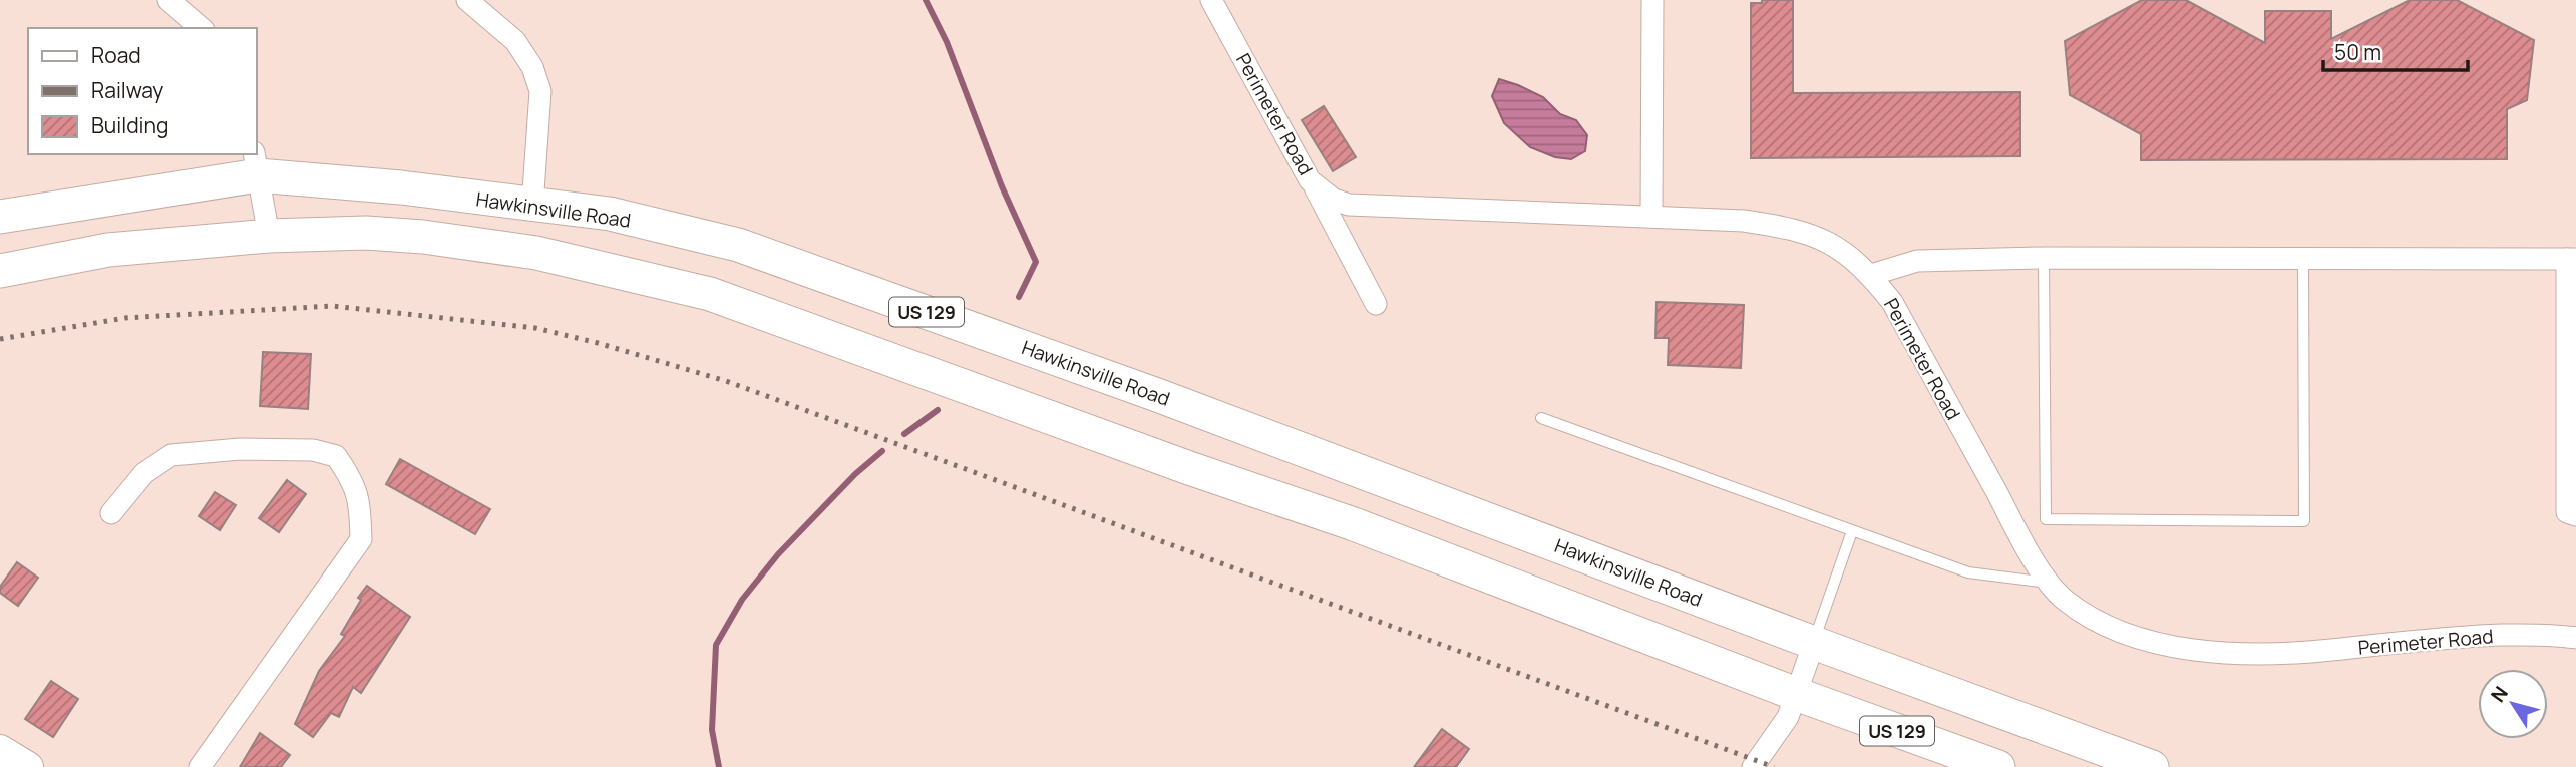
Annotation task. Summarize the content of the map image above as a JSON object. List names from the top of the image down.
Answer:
{
  "streets": {
    "main road": ["Hawkinsville Road", "US 129"],
    "street": ["Perimeter Road"]
  },
  "legend": ["Road", "Railway", "Building"],
  "scale_bar": "50 m",
  "north": "top left"
}
